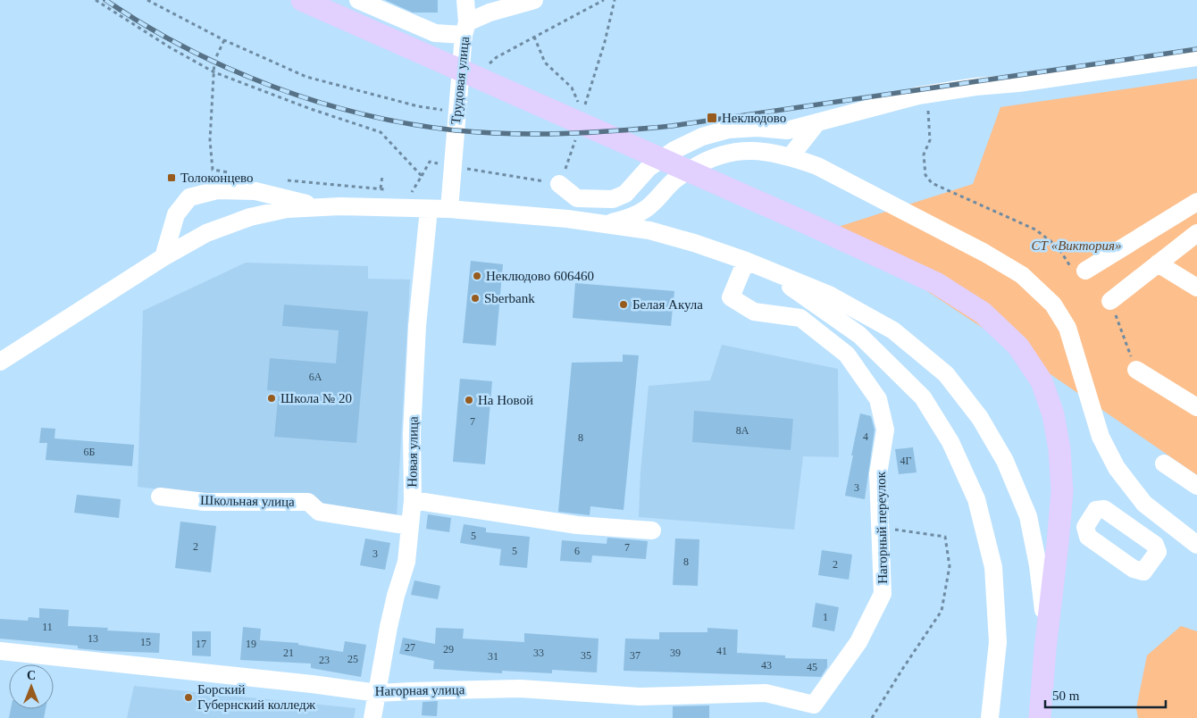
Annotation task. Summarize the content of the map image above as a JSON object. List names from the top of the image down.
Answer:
{
  "streets": {
    "street": [
      "Трудовая улица",
      "Новая улица",
      "Школьная улица",
      "Нагорный переулок",
      "Нагорная улица"
    ]
  },
  "crossings": [
    ["Новая улица", "Школьная улица"],
    ["Новая улица", "Нагорная улица"],
    ["Нагорный переулок", "Нагорная улица"]
  ],
  "parks": ["СТ «Виктория»"],
  "places": {
    "transit": ["Неклюдово", "Толоконцево"],
    "other": [
      "Неклюдово 606460",
      "Sberbank",
      "Белая Акула",
      "Школа № 20",
      "На Новой",
      "Борский Губернский колледж"
    ]
  },
  "house_numbers": [
    "6А",
    "7",
    "8А",
    "4",
    "8",
    "6Б",
    "4Г",
    "3",
    "5",
    "2",
    "7",
    "5",
    "6",
    "3",
    "8",
    "2",
    "1",
    "11",
    "13",
    "15",
    "17",
    "19",
    "27",
    "29",
    "41",
    "21",
    "33",
    "39",
    "35",
    "37",
    "31",
    "25",
    "23",
    "43",
    "45"
  ],
  "scale_bar": "50 m",
  "north": "top"
}
